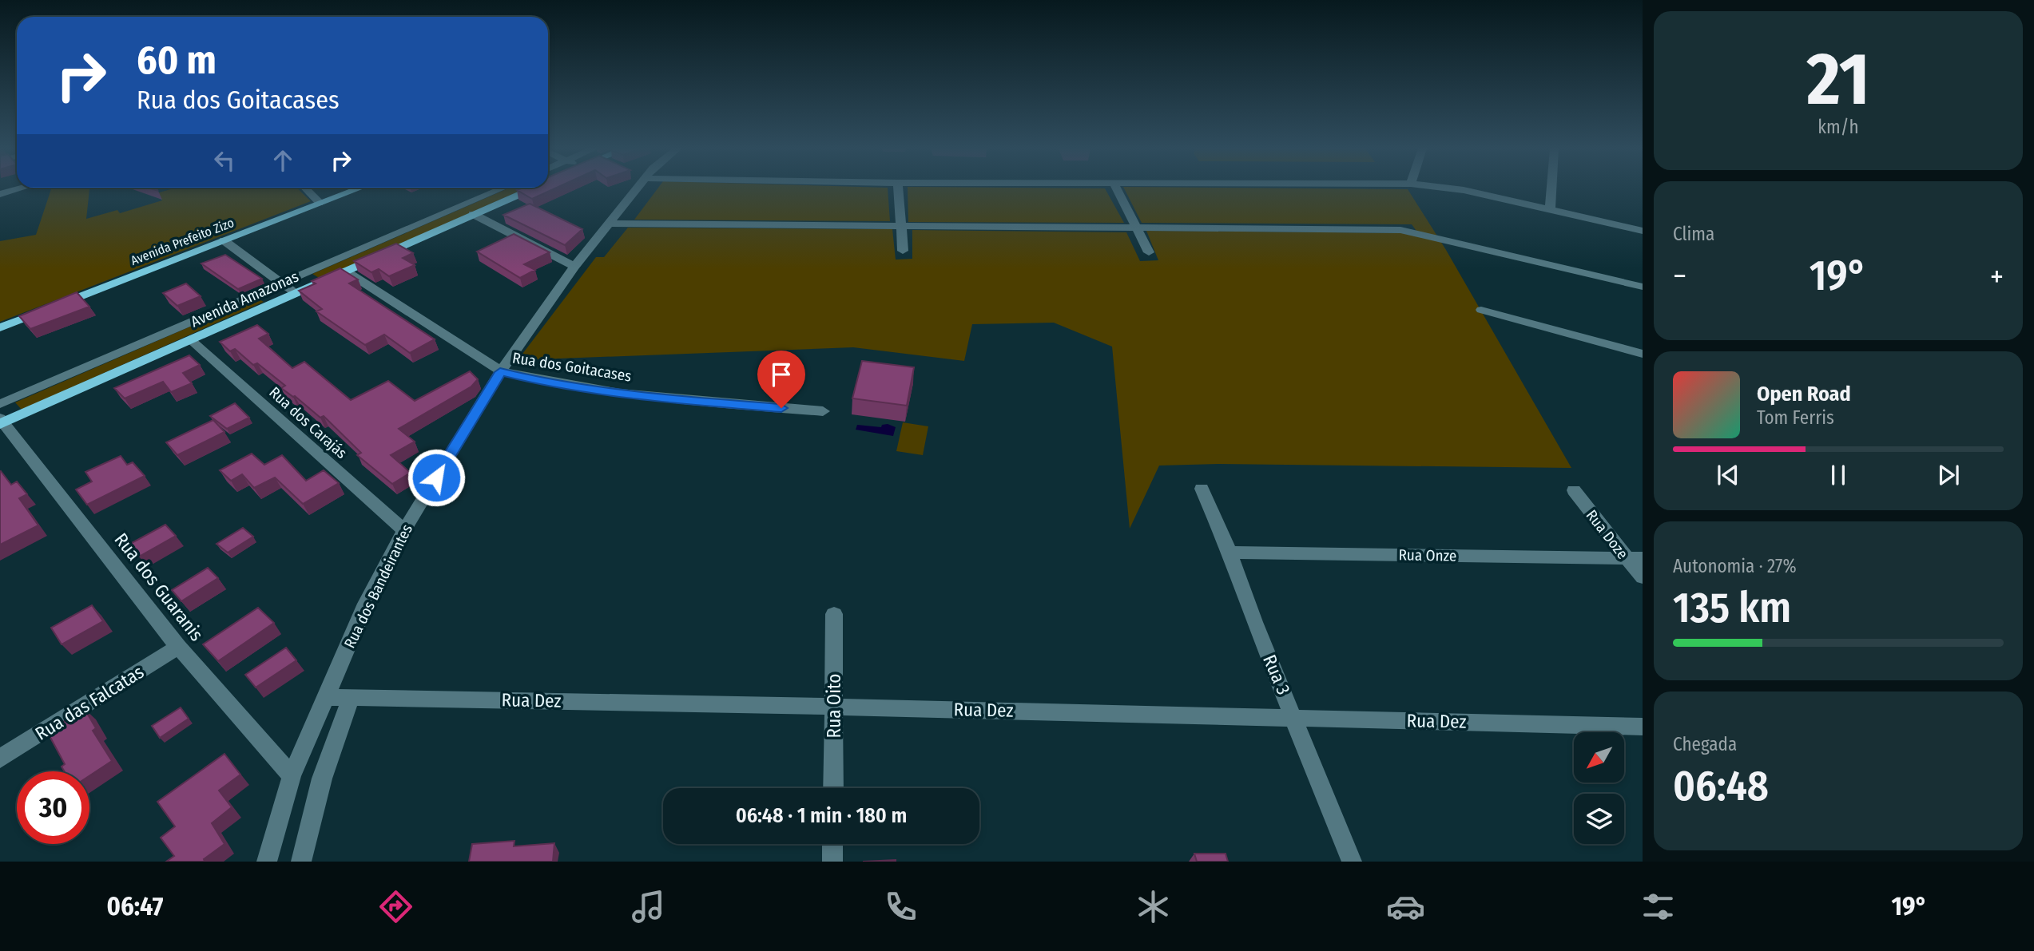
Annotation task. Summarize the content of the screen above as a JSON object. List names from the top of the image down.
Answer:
{
  "streets": {
    "main road": ["Avenida Prefeito Zizo", "Avenida Amazonas"],
    "street": [
      "Rua dos Goitacases",
      "Rua dos Carajás",
      "Rua Doze",
      "Rua Onze",
      "Rua dos Bandeirantes",
      "Rua dos Guaranis",
      "Rua 3",
      "Rua Dez",
      "Rua das Falcatas",
      "Rua Oito"
    ]
  },
  "crossings": [
    ["Avenida Amazonas", "Rua dos Goitacases"],
    ["Avenida Amazonas", "Rua dos Carajás"],
    ["Avenida Amazonas", "Rua dos Guaranis"],
    ["Rua dos Goitacases", "Rua dos Bandeirantes"],
    ["Rua dos Carajás", "Rua dos Bandeirantes"],
    ["Rua Doze", "Rua Onze"],
    ["Rua Onze", "Rua 3"],
    ["Rua dos Bandeirantes", "Rua dos Guaranis"],
    ["Rua dos Bandeirantes", "Rua Dez"],
    ["Rua dos Guaranis", "Rua das Falcatas"],
    ["Rua 3", "Rua Dez"],
    ["Rua Dez", "Rua Oito"]
  ],
  "north": "bottom left",
  "page": {
    "tile": [
      ["21", "km/h"],
      "Clima",
      ["Autonomia · 27%", "135 km"],
      ["Chegada", "06:48"]
    ],
    "turn": ["60 m", "Rua dos Goitacases"],
    "heat": ["−", "19°", "+"],
    "song": ["Open Road", "Tom Ferris"],
    "limit": "30",
    "trip": "06:48 · 1 min · 180 m",
    "tabs": ["06:47", "19°"]
  }
}
